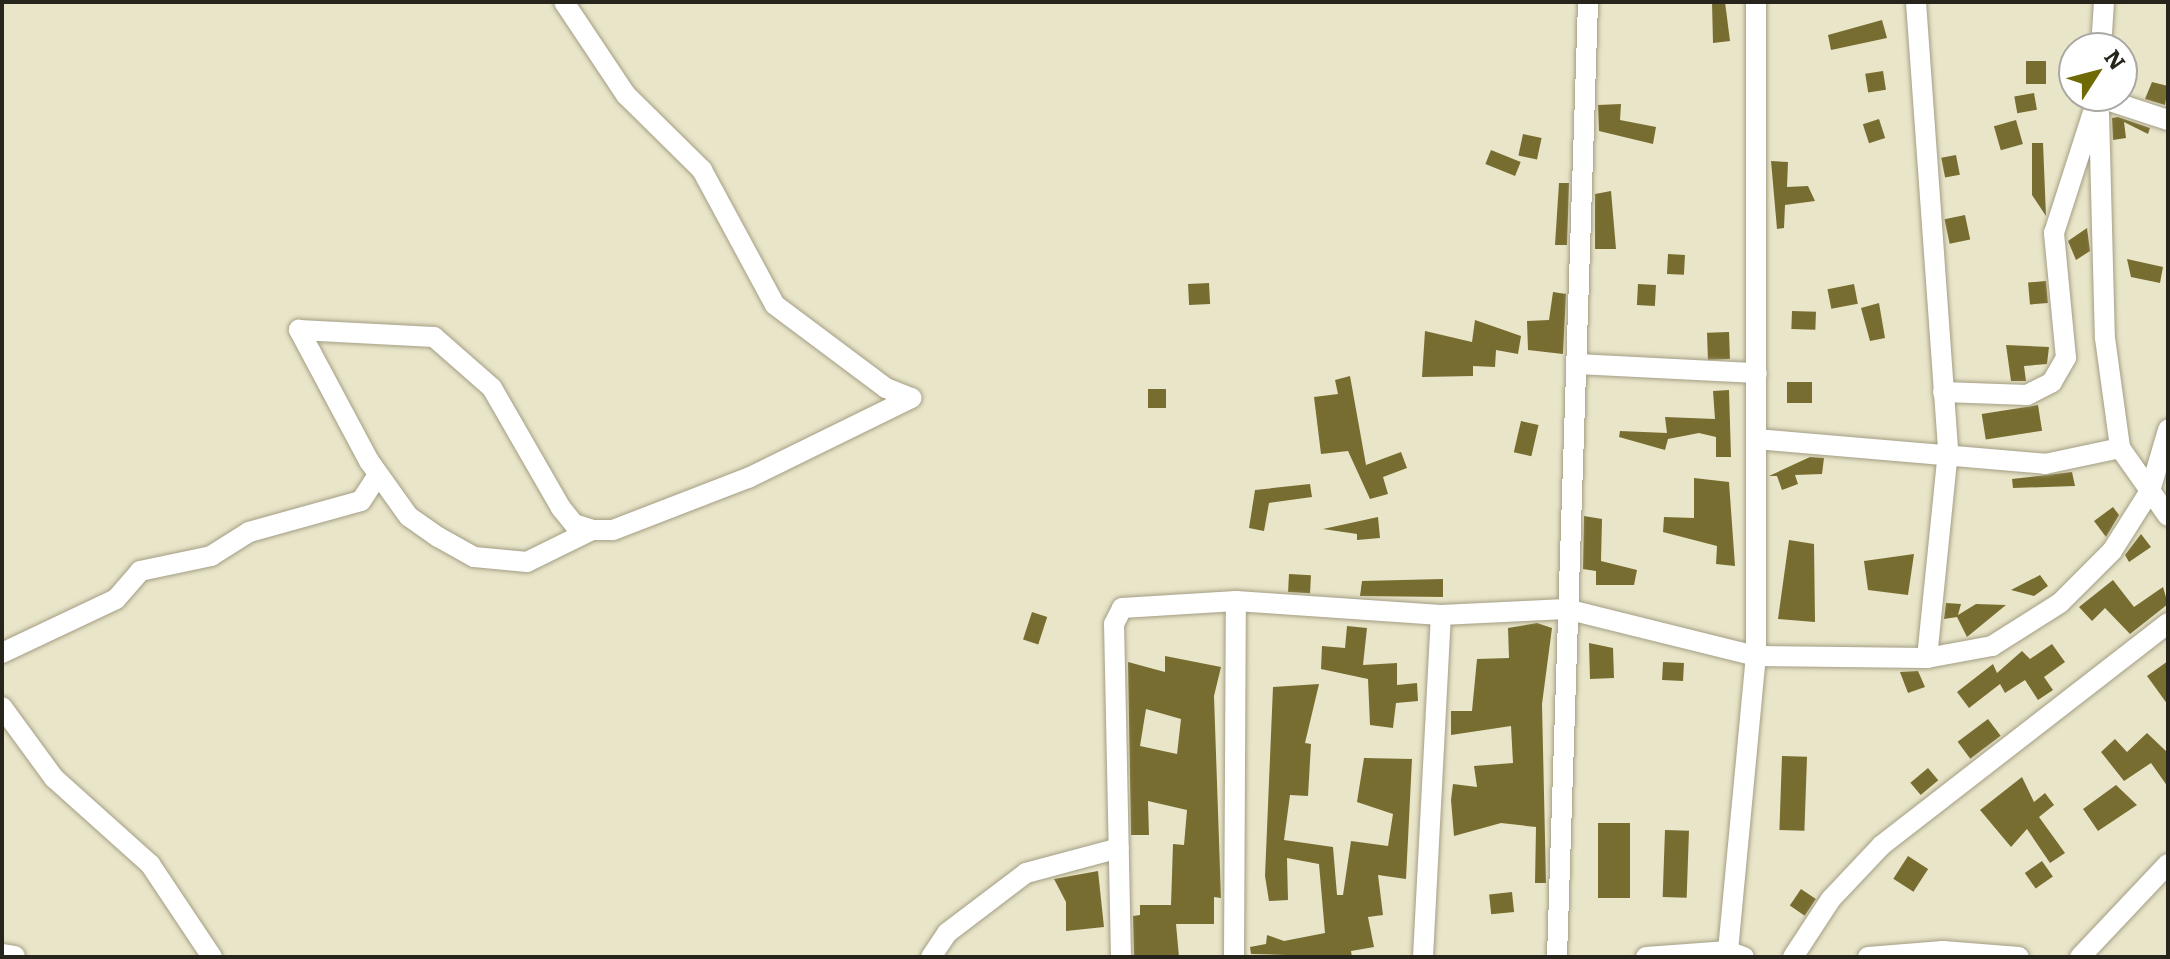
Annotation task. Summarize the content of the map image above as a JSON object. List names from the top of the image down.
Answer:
{
  "north": "top right"
}
